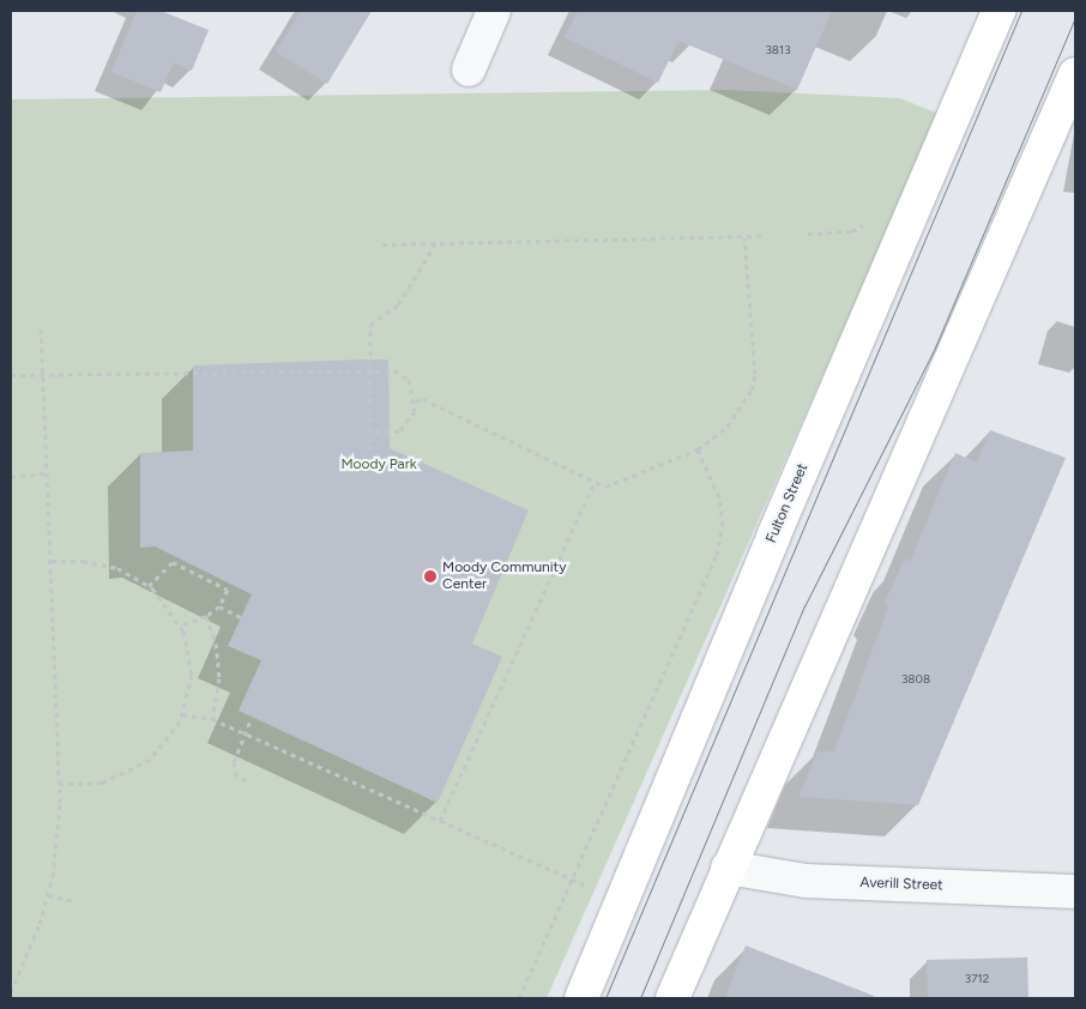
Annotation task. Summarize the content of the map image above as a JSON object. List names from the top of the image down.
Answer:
{
  "streets": {
    "main road": ["Fulton Street"],
    "street": ["Averill Street"]
  },
  "parks": ["Moody Park"],
  "places": ["Moody Community Center"],
  "house_numbers": ["3813", "3808", "3712"]
}
